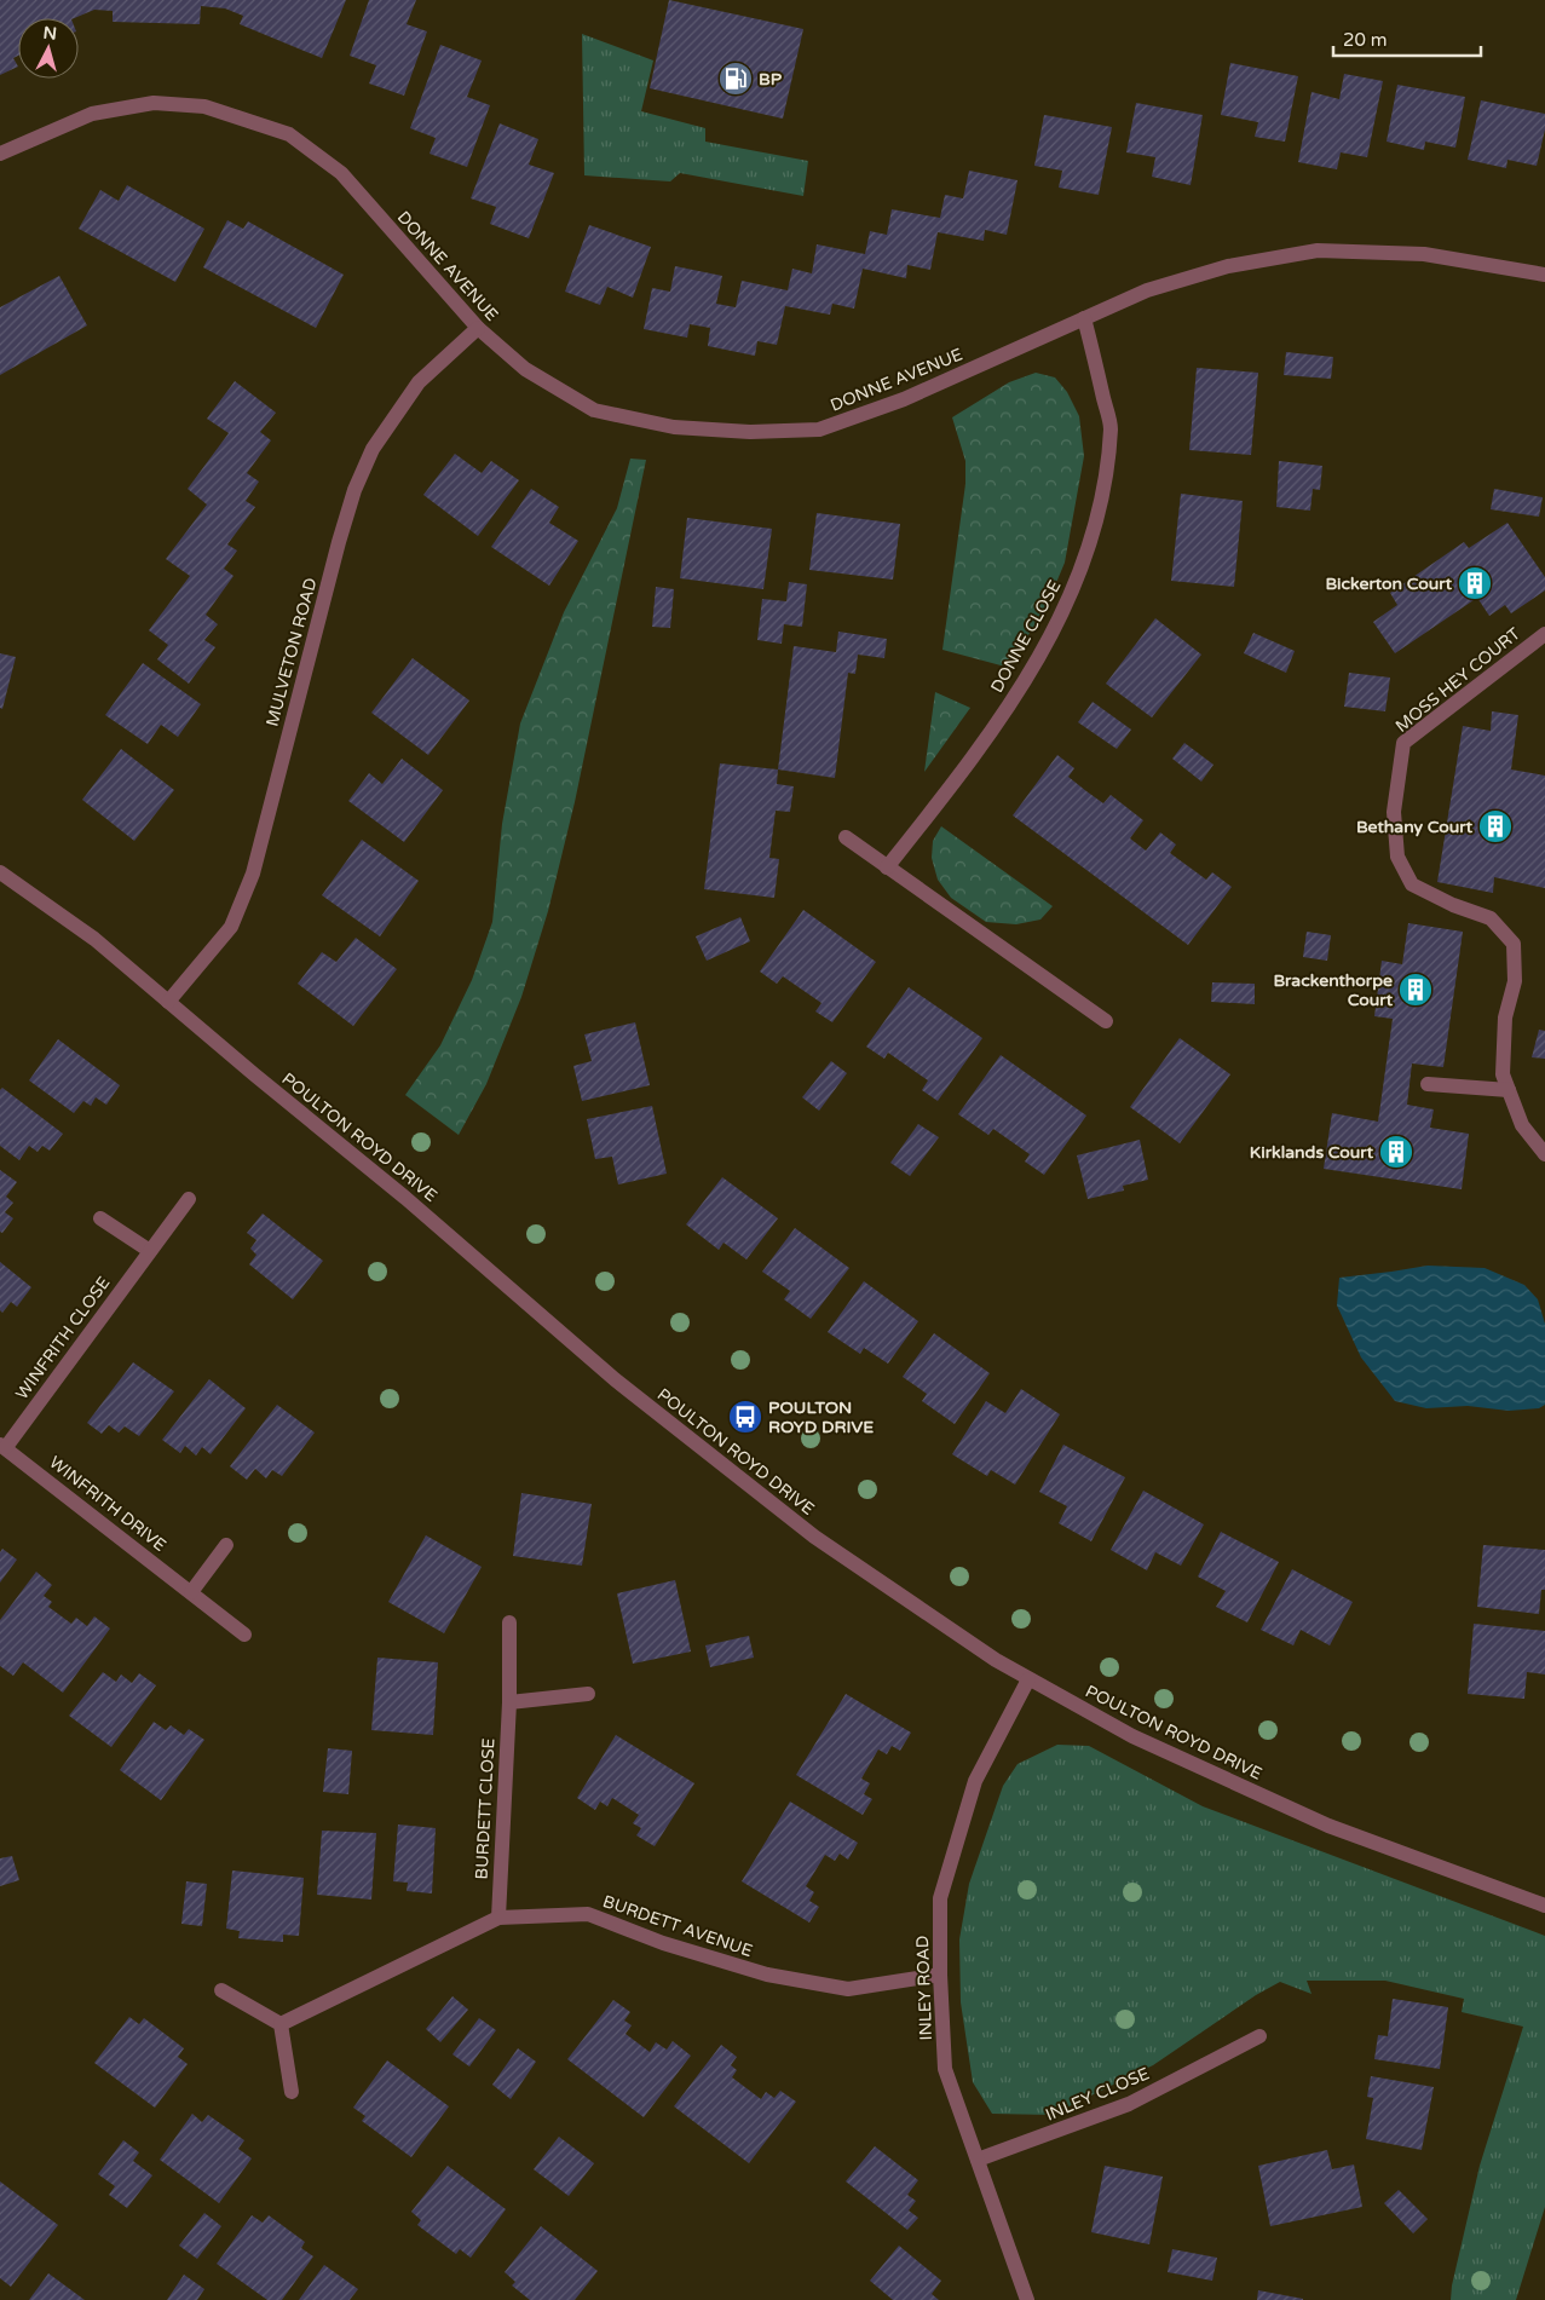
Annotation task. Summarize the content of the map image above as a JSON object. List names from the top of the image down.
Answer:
{
  "streets": {
    "street": [
      "DONNE AVENUE",
      "DONNE CLOSE",
      "MULVETON ROAD",
      "MOSS HEY COURT",
      "POULTON ROYD DRIVE",
      "WINFRITH CLOSE",
      "WINFRITH DRIVE",
      "BURDETT CLOSE",
      "BURDETT AVENUE",
      "INLEY ROAD",
      "INLEY CLOSE"
    ]
  },
  "crossings": [
    ["DONNE AVENUE", "DONNE CLOSE"],
    ["DONNE AVENUE", "MULVETON ROAD"],
    ["MULVETON ROAD", "POULTON ROYD DRIVE"],
    ["POULTON ROYD DRIVE", "INLEY ROAD"],
    ["WINFRITH CLOSE", "WINFRITH DRIVE"],
    ["BURDETT CLOSE", "BURDETT AVENUE"],
    ["BURDETT AVENUE", "INLEY ROAD"],
    ["INLEY ROAD", "INLEY CLOSE"]
  ],
  "places": {
    "fuel station": ["BP"],
    "building": [
      "Bickerton Court",
      "Bethany Court",
      "Brackenthorpe Court",
      "Kirklands Court"
    ],
    "bus stop": ["POULTON ROYD DRIVE"]
  },
  "scale_bar": "20 m",
  "north": "top"
}
